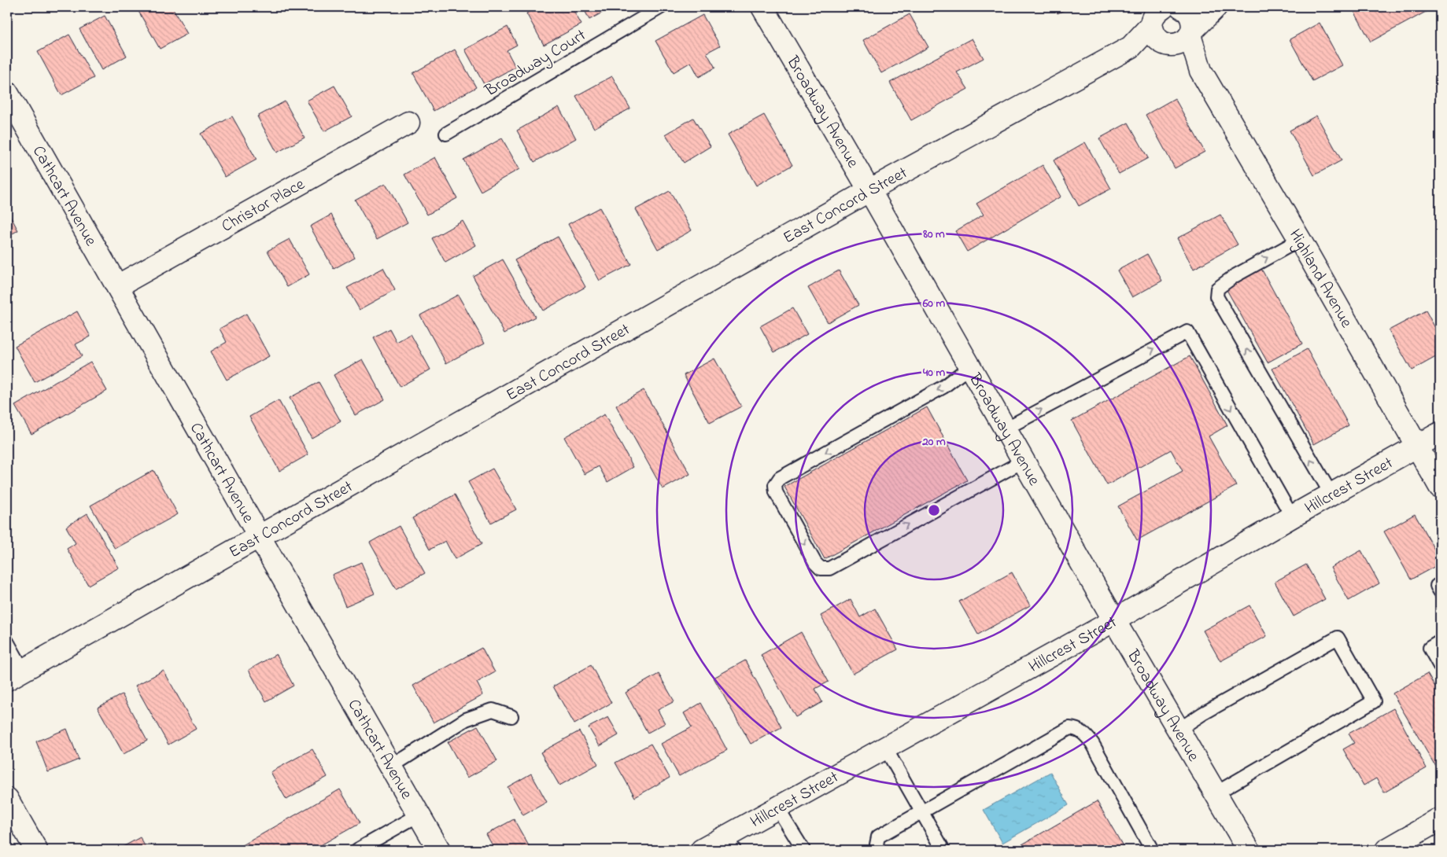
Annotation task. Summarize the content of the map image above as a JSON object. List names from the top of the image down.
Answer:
{
  "streets": {
    "main road": [
      "Broadway Avenue",
      "Cathcart Avenue",
      "Christor Place",
      "East Concord Street",
      "Highland Avenue",
      "Hillcrest Street"
    ],
    "lane": ["Broadway Court"]
  },
  "crossings": [
    ["Broadway Avenue", "East Concord Street"],
    ["Broadway Avenue", "Hillcrest Street"],
    ["Cathcart Avenue", "Christor Place"],
    ["Cathcart Avenue", "East Concord Street"],
    ["East Concord Street", "Highland Avenue"],
    ["Highland Avenue", "Hillcrest Street"]
  ],
  "rings": [
    "80 m",
    "60 m",
    "40 m",
    "20 m"
  ]
}
